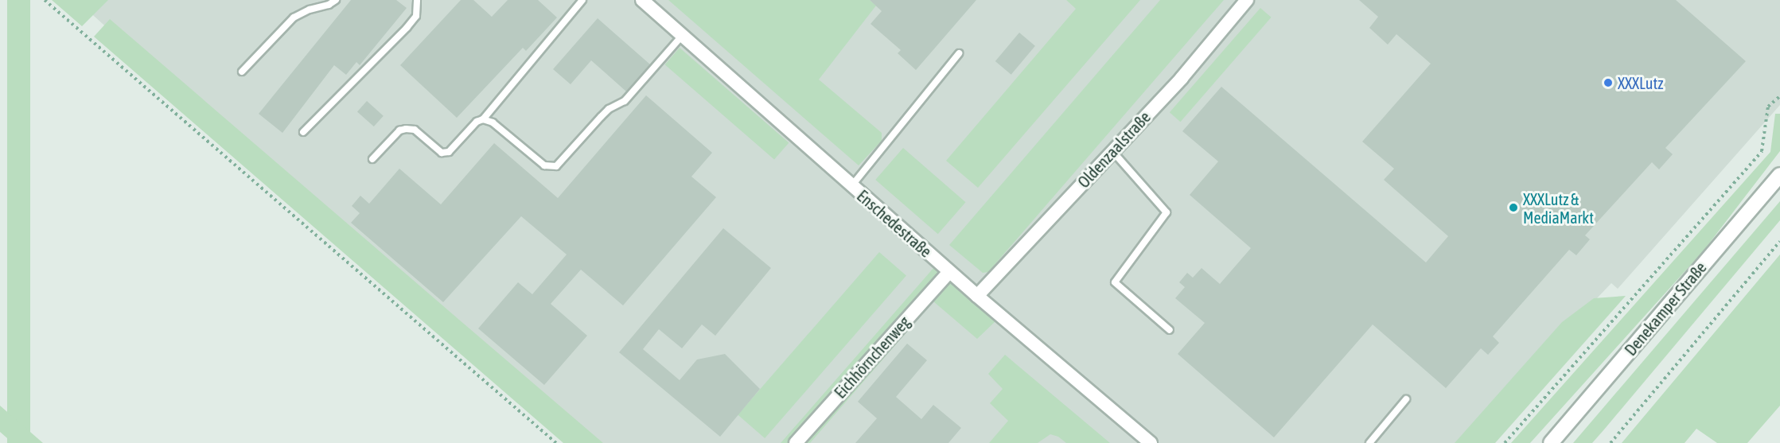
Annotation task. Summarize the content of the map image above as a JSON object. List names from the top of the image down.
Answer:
{
  "streets": {
    "main road": ["Denekamper Straße"],
    "street": ["Oldenzaalstraße", "Enschedestraße", "Eichhörnchenweg"]
  },
  "crossings": [
    ["Oldenzaalstraße", "Enschedestraße"],
    ["Enschedestraße", "Eichhörnchenweg"]
  ],
  "places": ["XXXLutz", "XXXLutz & MediaMarkt"]
}
